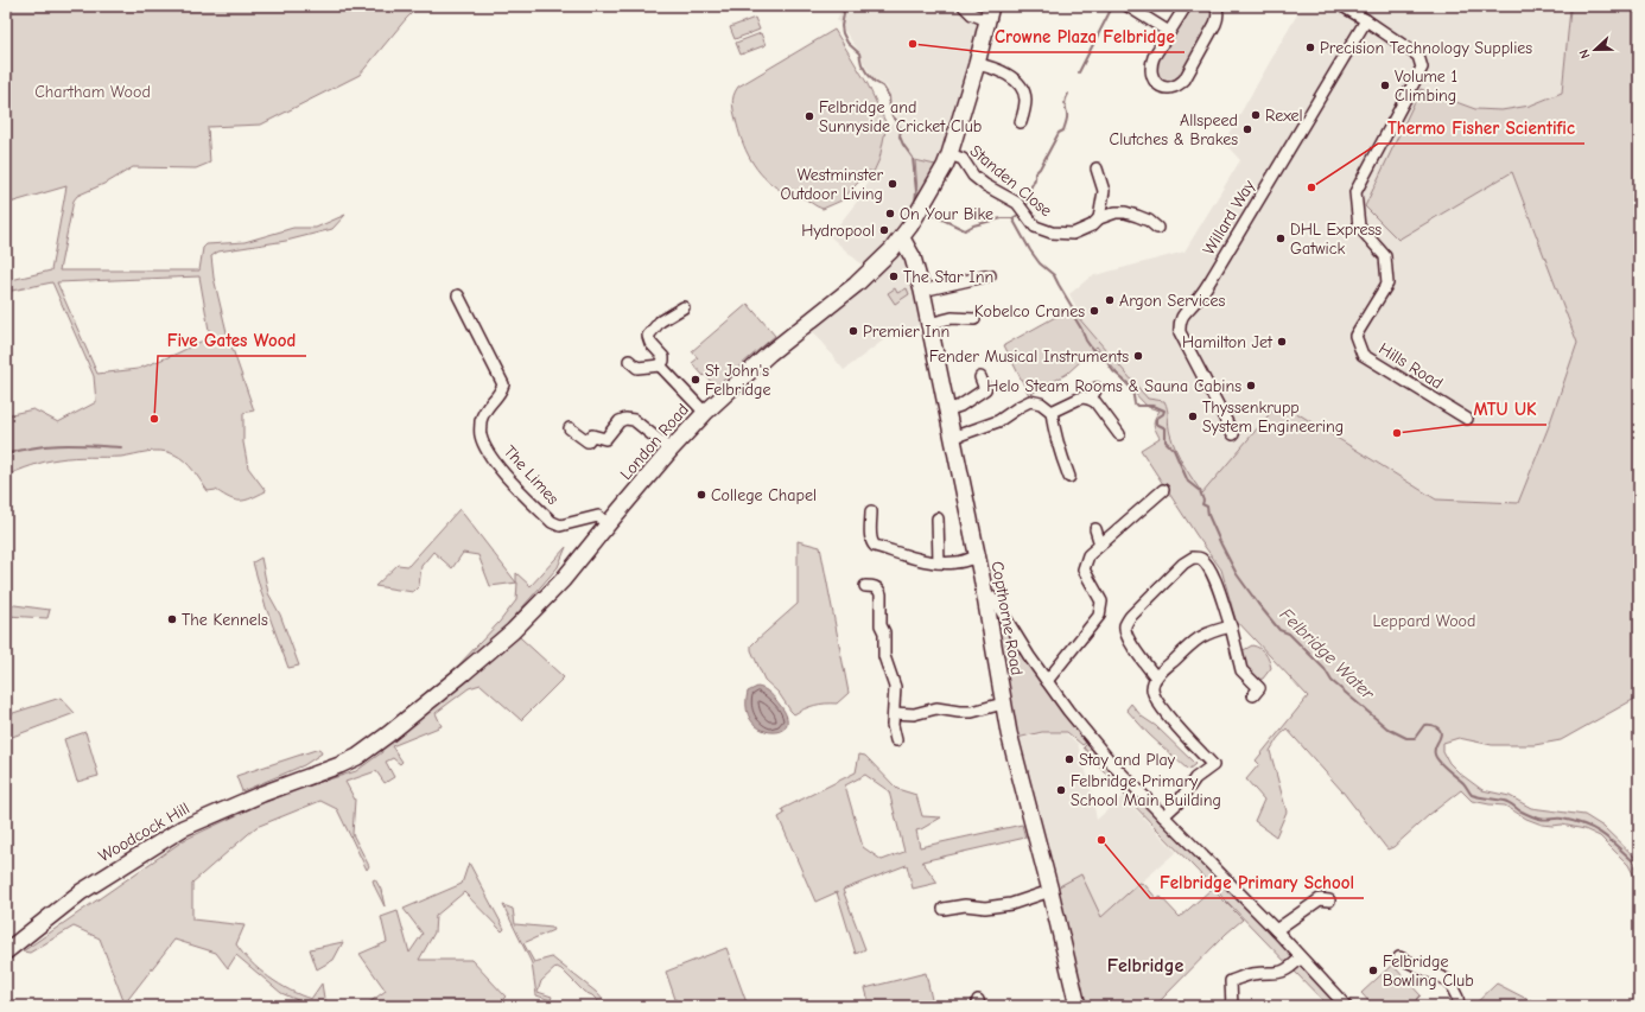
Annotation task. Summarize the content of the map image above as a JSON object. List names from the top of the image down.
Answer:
{
  "streets": {
    "highway": ["London Road", "Copthorne Road", "Woodcock Hill"],
    "street": [
      "Standen Close",
      "Willard Way",
      "Hills Road",
      "The Limes"
    ]
  },
  "crossings": [
    ["Standen Close", "London Road"],
    ["Willard Way", "Hills Road"],
    ["London Road", "The Limes"],
    ["London Road", "Copthorne Road"],
    ["London Road", "Woodcock Hill"]
  ],
  "districts": ["Felbridge"],
  "water": ["Felbridge Water"],
  "parks": ["Chartham Wood", "Leppard Wood"],
  "places": [
    "Crowne Plaza Felbridge",
    "Precision Technology Supplies",
    "Volume 1 Climbing",
    "Rexel",
    "Felbridge and Sunnyside Cricket Club",
    "Allspeed Clutches & Brakes",
    "Westminster Outdoor Living",
    "Thermo Fisher Scientific",
    "On Your Bike",
    "Hydropool",
    "DHL Express Gatwick",
    "The Star Inn",
    "Argon Services",
    "Kobelco Cranes",
    "Premier Inn",
    "Hamilton Jet",
    "Fender Musical Instruments",
    "St John's Felbridge",
    "Helo Steam Rooms & Sauna Cabins",
    "Thyssenkrupp System Engineering",
    "Five Gates Wood",
    "MTU UK",
    "College Chapel",
    "The Kennels",
    "Stay and Play",
    "Felbridge Primary School Main Building",
    "Felbridge Primary School",
    "Felbridge Bowling Club"
  ],
  "north": "left"
}
